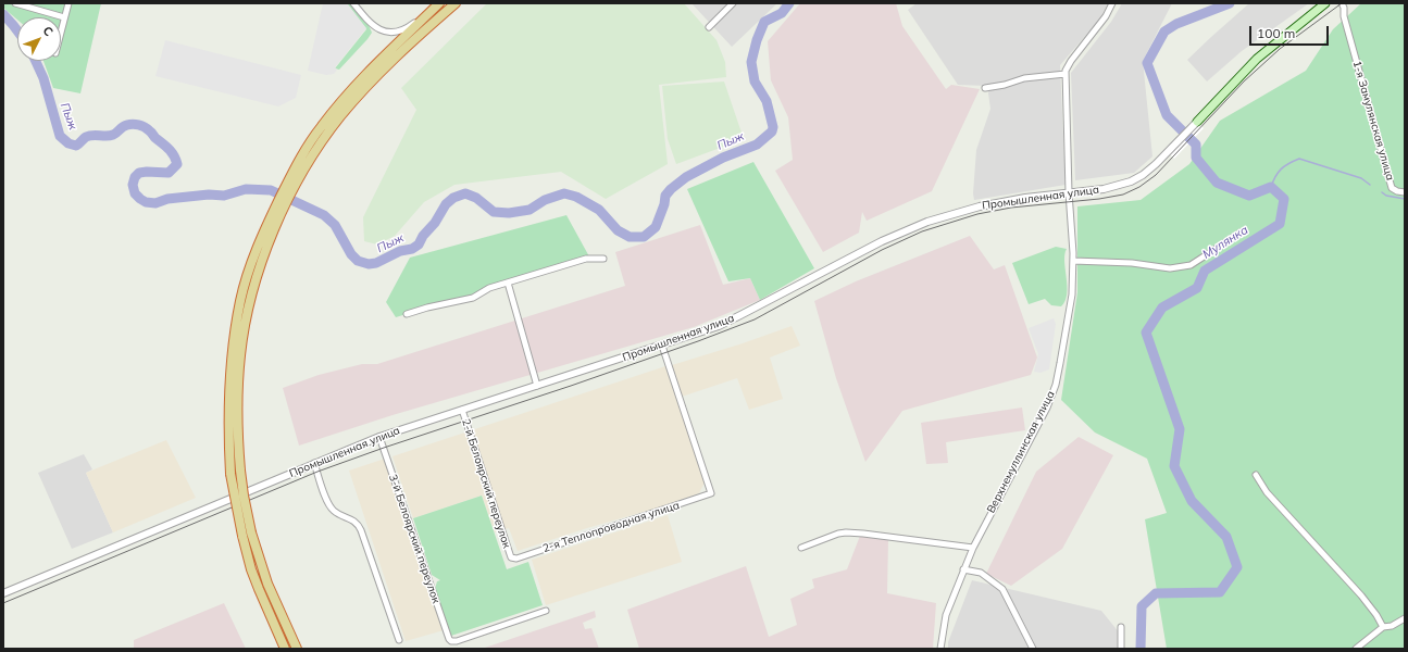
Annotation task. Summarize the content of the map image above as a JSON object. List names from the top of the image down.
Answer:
{
  "streets": {
    "main road": ["Промышленная улица"],
    "street": [
      "1-я Замулянская улица",
      "Верхнемуллинская улица",
      "2-й Белоярский переулок",
      "2-я Теплопроводная улица",
      "3-й Белоярский переулок"
    ]
  },
  "crossings": [
    ["Промышленная улица", "Верхнемуллинская улица"],
    ["Промышленная улица", "2-й Белоярский переулок"],
    ["Промышленная улица", "2-я Теплопроводная улица"],
    ["Промышленная улица", "3-й Белоярский переулок"],
    ["2-й Белоярский переулок", "2-я Теплопроводная улица"]
  ],
  "water": ["Пыж", "Мулянка"],
  "scale_bar": "100 m",
  "north": "top right"
}
